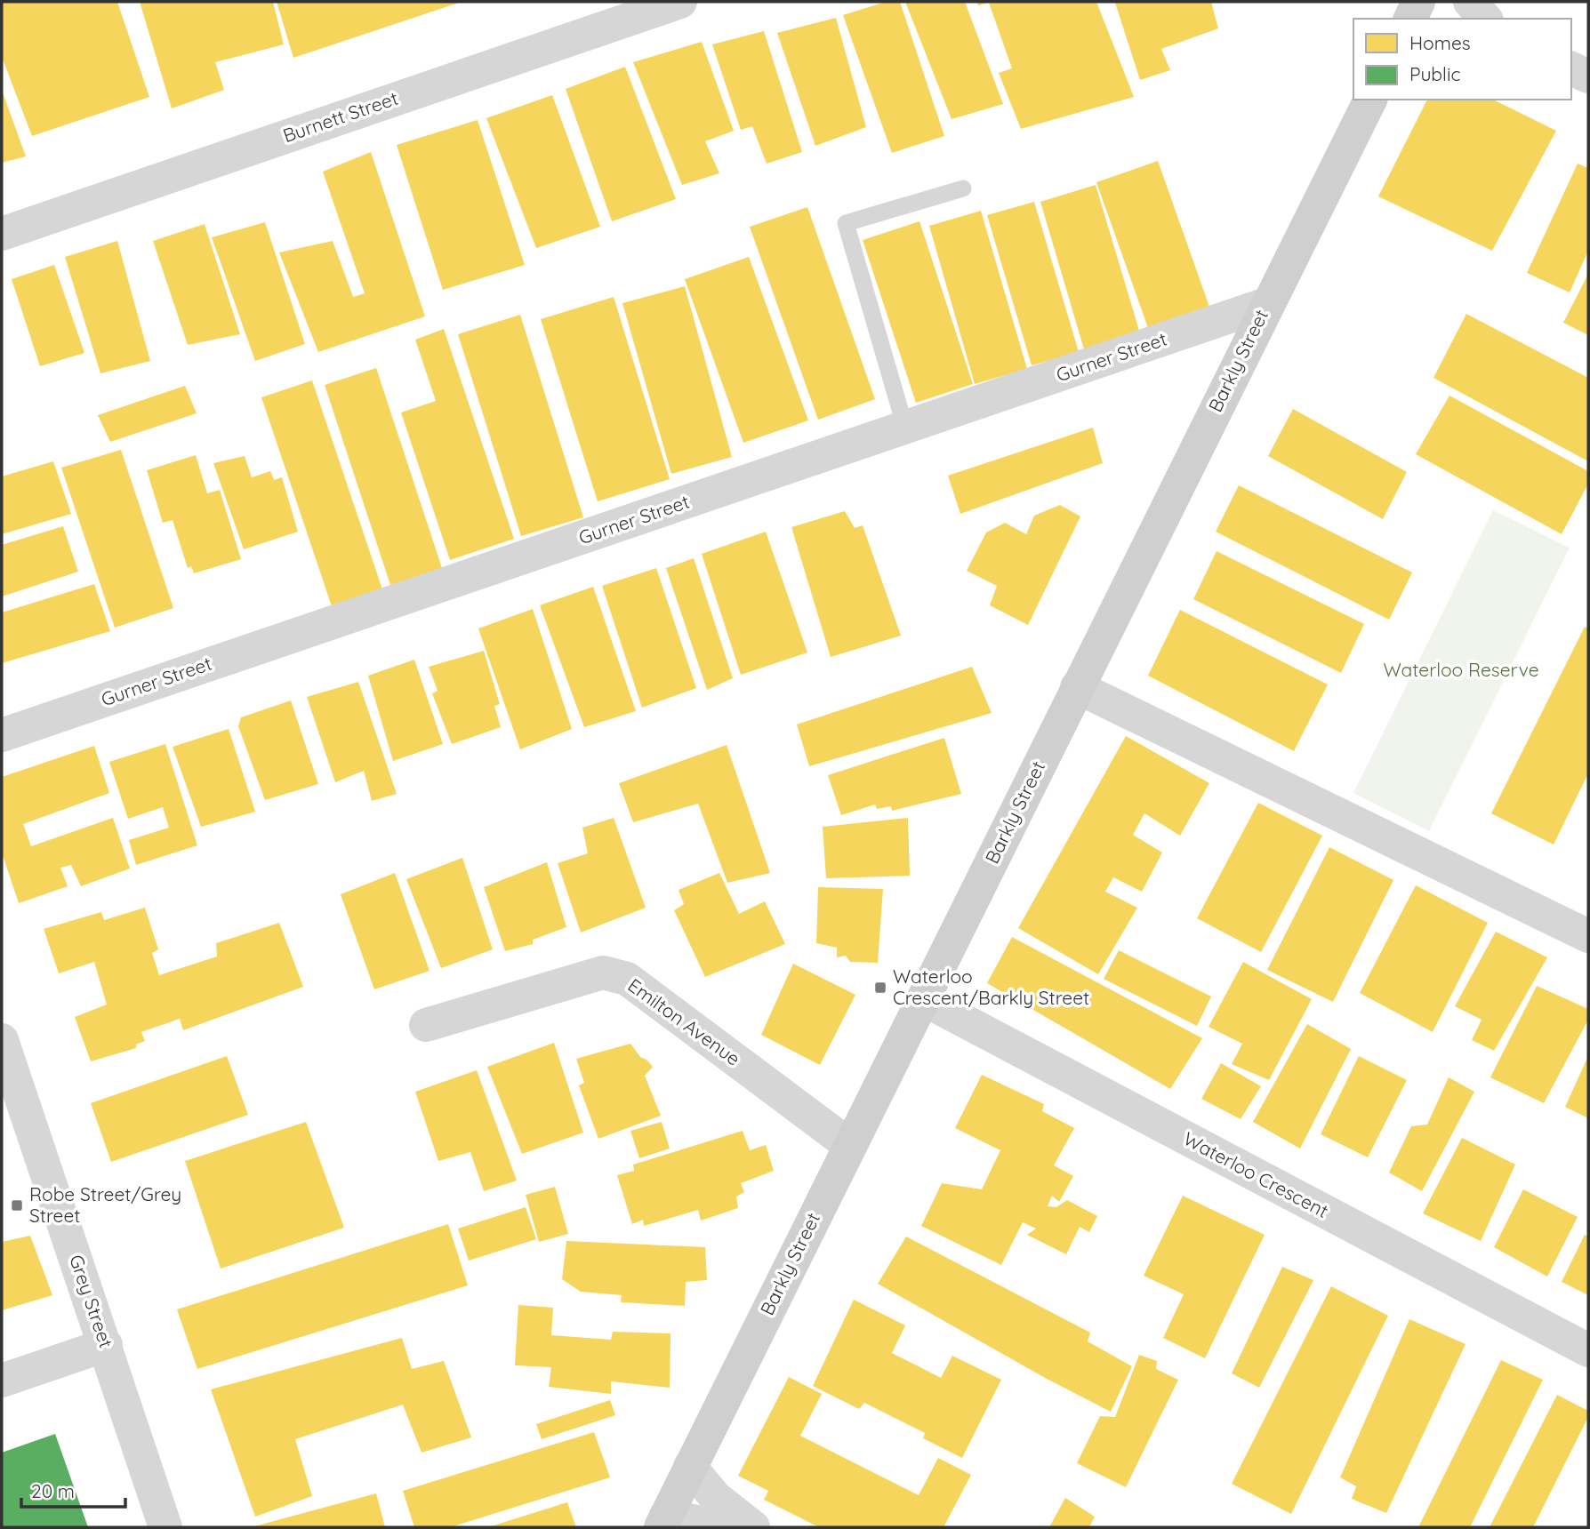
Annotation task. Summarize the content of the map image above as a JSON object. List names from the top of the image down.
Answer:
{
  "streets": {
    "main road": ["Barkly Street"],
    "street": [
      "Burnett Street",
      "Gurner Street",
      "Emilton Avenue",
      "Waterloo Crescent",
      "Grey Street"
    ]
  },
  "crossings": [
    ["Gurner Street", "Barkly Street"],
    ["Barkly Street", "Emilton Avenue"],
    ["Barkly Street", "Waterloo Crescent"]
  ],
  "parks": ["Waterloo Reserve"],
  "places": {
    "transit": ["Waterloo Crescent/Barkly Street", "Robe Street/Grey Street"]
  },
  "legend": ["Homes", "Public"],
  "scale_bar": "20 m"
}
